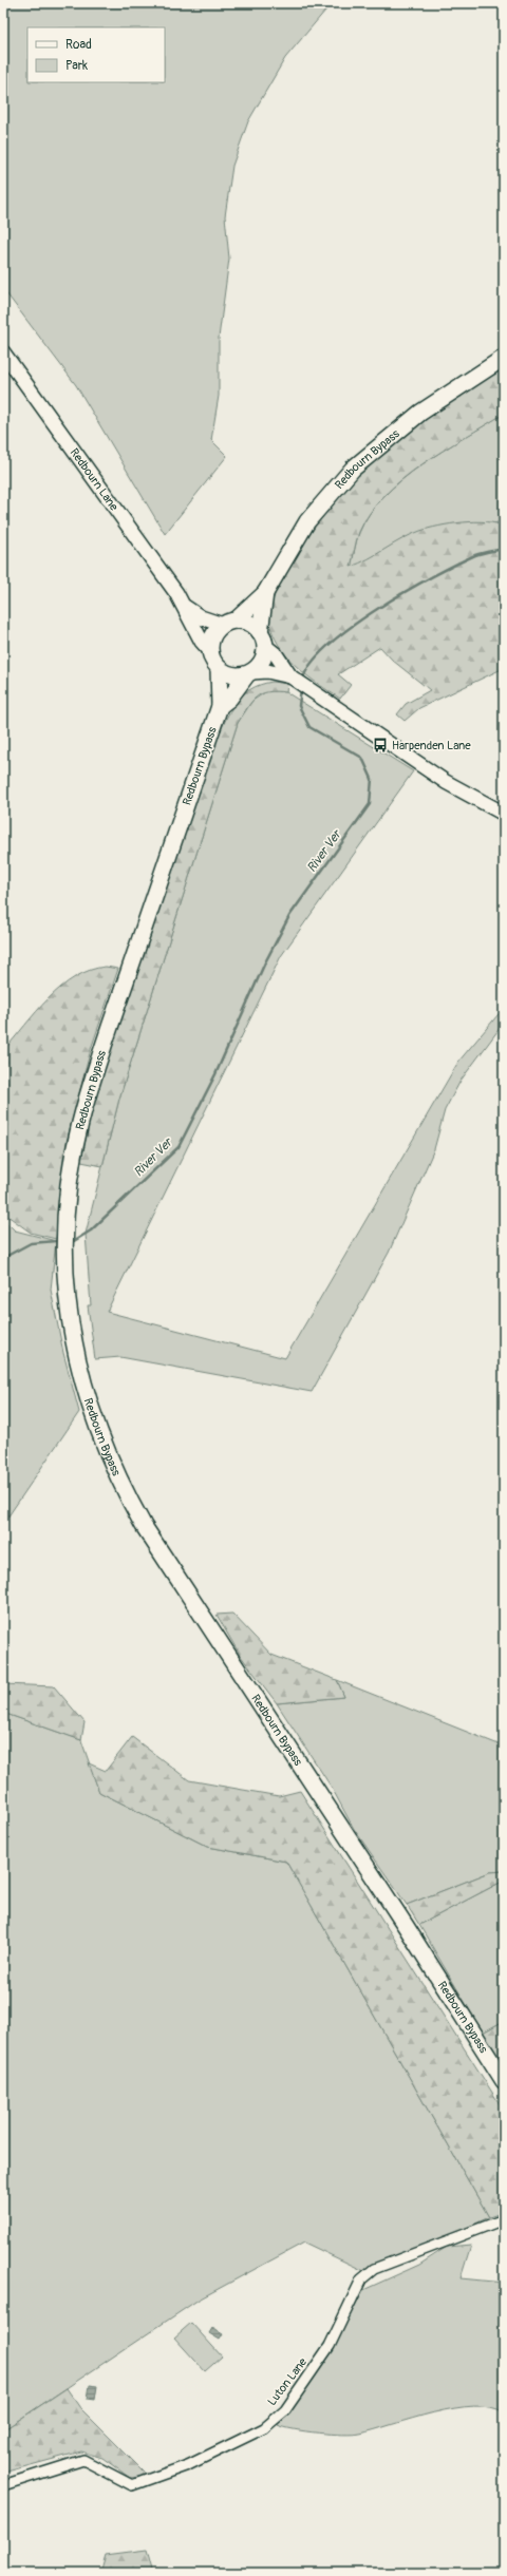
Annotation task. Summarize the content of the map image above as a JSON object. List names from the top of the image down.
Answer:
{
  "streets": {
    "main road": ["Redbourn Bypass", "Redbourn Lane"],
    "street": ["Luton Lane"]
  },
  "crossings": [
    ["Redbourn Bypass", "Redbourn Lane"]
  ],
  "water": ["River Ver"],
  "places": {
    "bus stop": ["Harpenden Lane"]
  },
  "legend": ["Road", "Park"]
}
